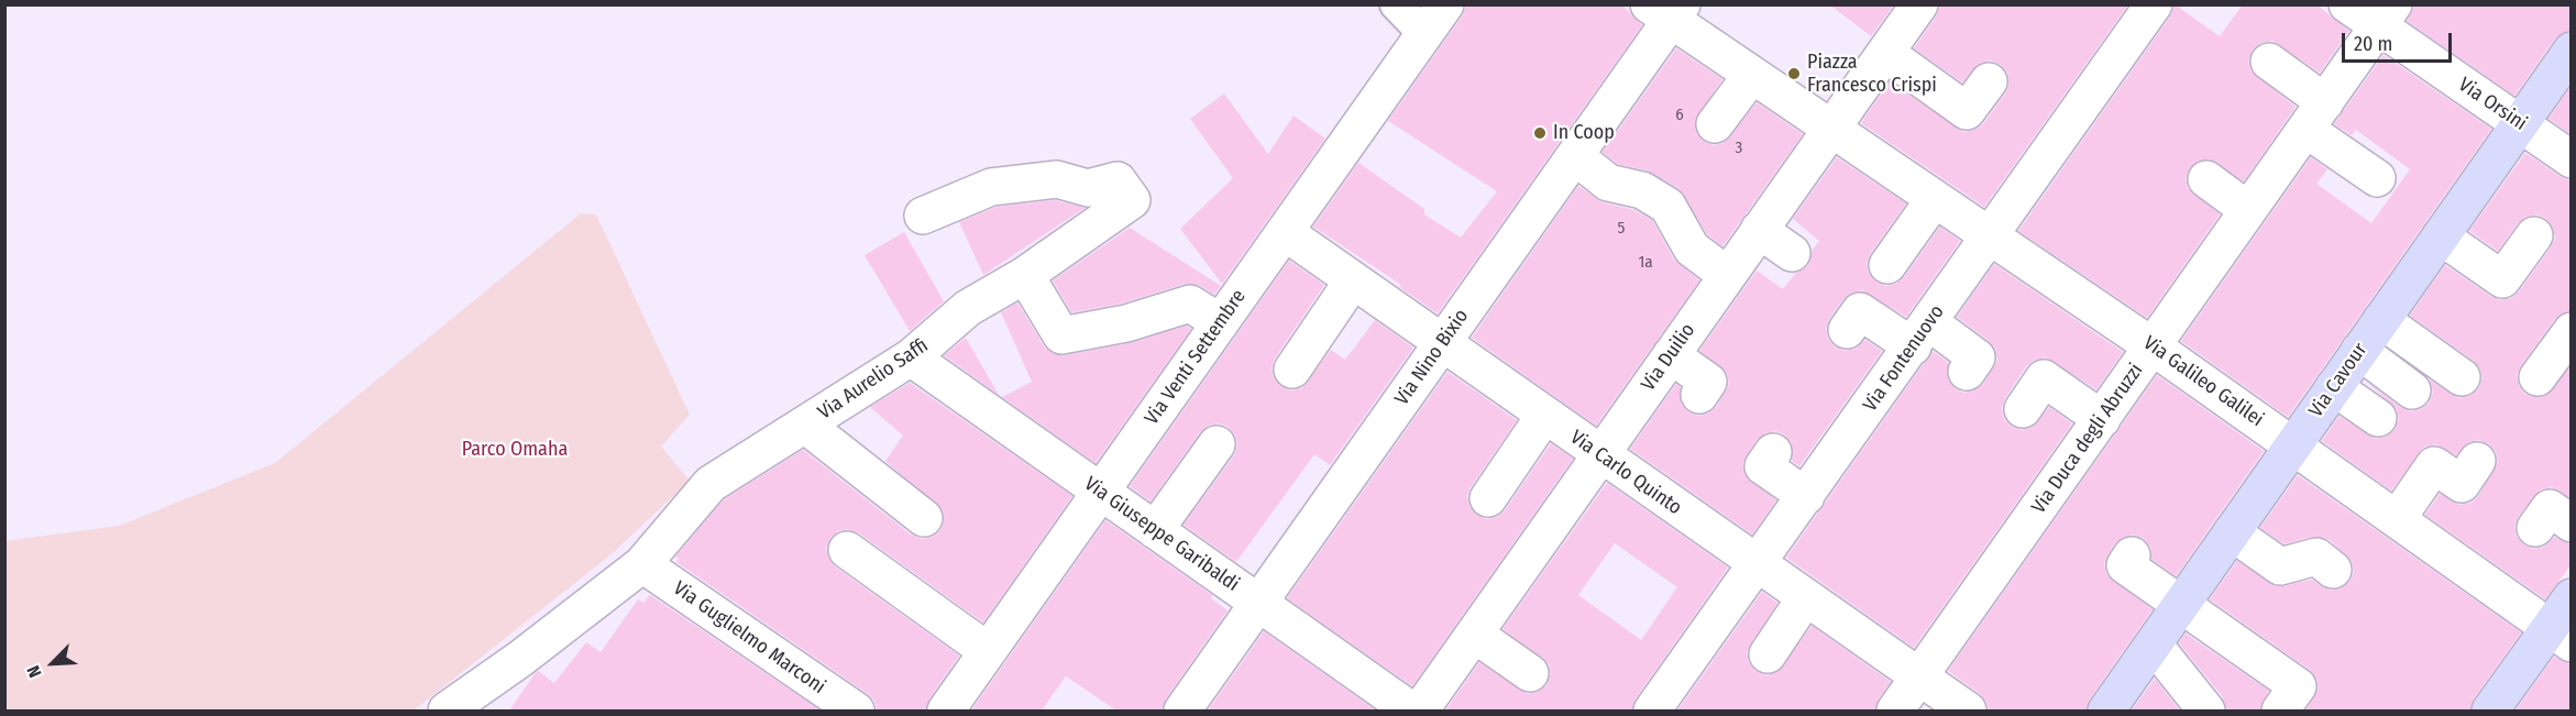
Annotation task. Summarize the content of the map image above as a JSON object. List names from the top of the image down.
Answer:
{
  "streets": {
    "main road": ["Via Cavour"],
    "street": [
      "Via Orsini",
      "Via Venti Settembre",
      "Via Nino Bixio",
      "Via Duilio",
      "Via Fontenuovo",
      "Via Aurelio Saffi",
      "Via Galileo Galilei",
      "Via Duca degli Abruzzi",
      "Via Carlo Quinto",
      "Via Giuseppe Garibaldi",
      "Via Guglielmo Marconi"
    ]
  },
  "crossings": [
    ["Via Orsini", "Via Cavour"],
    ["Via Orsini", "Via Duca degli Abruzzi"],
    ["Via Venti Settembre", "Via Carlo Quinto"],
    ["Via Venti Settembre", "Via Giuseppe Garibaldi"],
    ["Via Nino Bixio", "Via Galileo Galilei"],
    ["Via Nino Bixio", "Via Carlo Quinto"],
    ["Via Nino Bixio", "Via Giuseppe Garibaldi"],
    ["Via Duilio", "Via Galileo Galilei"],
    ["Via Duilio", "Via Carlo Quinto"],
    ["Via Fontenuovo", "Via Galileo Galilei"],
    ["Via Fontenuovo", "Via Carlo Quinto"],
    ["Via Aurelio Saffi", "Via Giuseppe Garibaldi"],
    ["Via Aurelio Saffi", "Via Guglielmo Marconi"],
    ["Via Cavour", "Via Galileo Galilei"],
    ["Via Galileo Galilei", "Via Duca degli Abruzzi"],
    ["Via Duca degli Abruzzi", "Via Carlo Quinto"]
  ],
  "parks": ["Parco Omaha"],
  "places": ["Piazza Francesco Crispi", "In Coop"],
  "house_numbers": [
    "6",
    "3",
    "5",
    "1a"
  ],
  "scale_bar": "20 m",
  "north": "bottom left"
}
